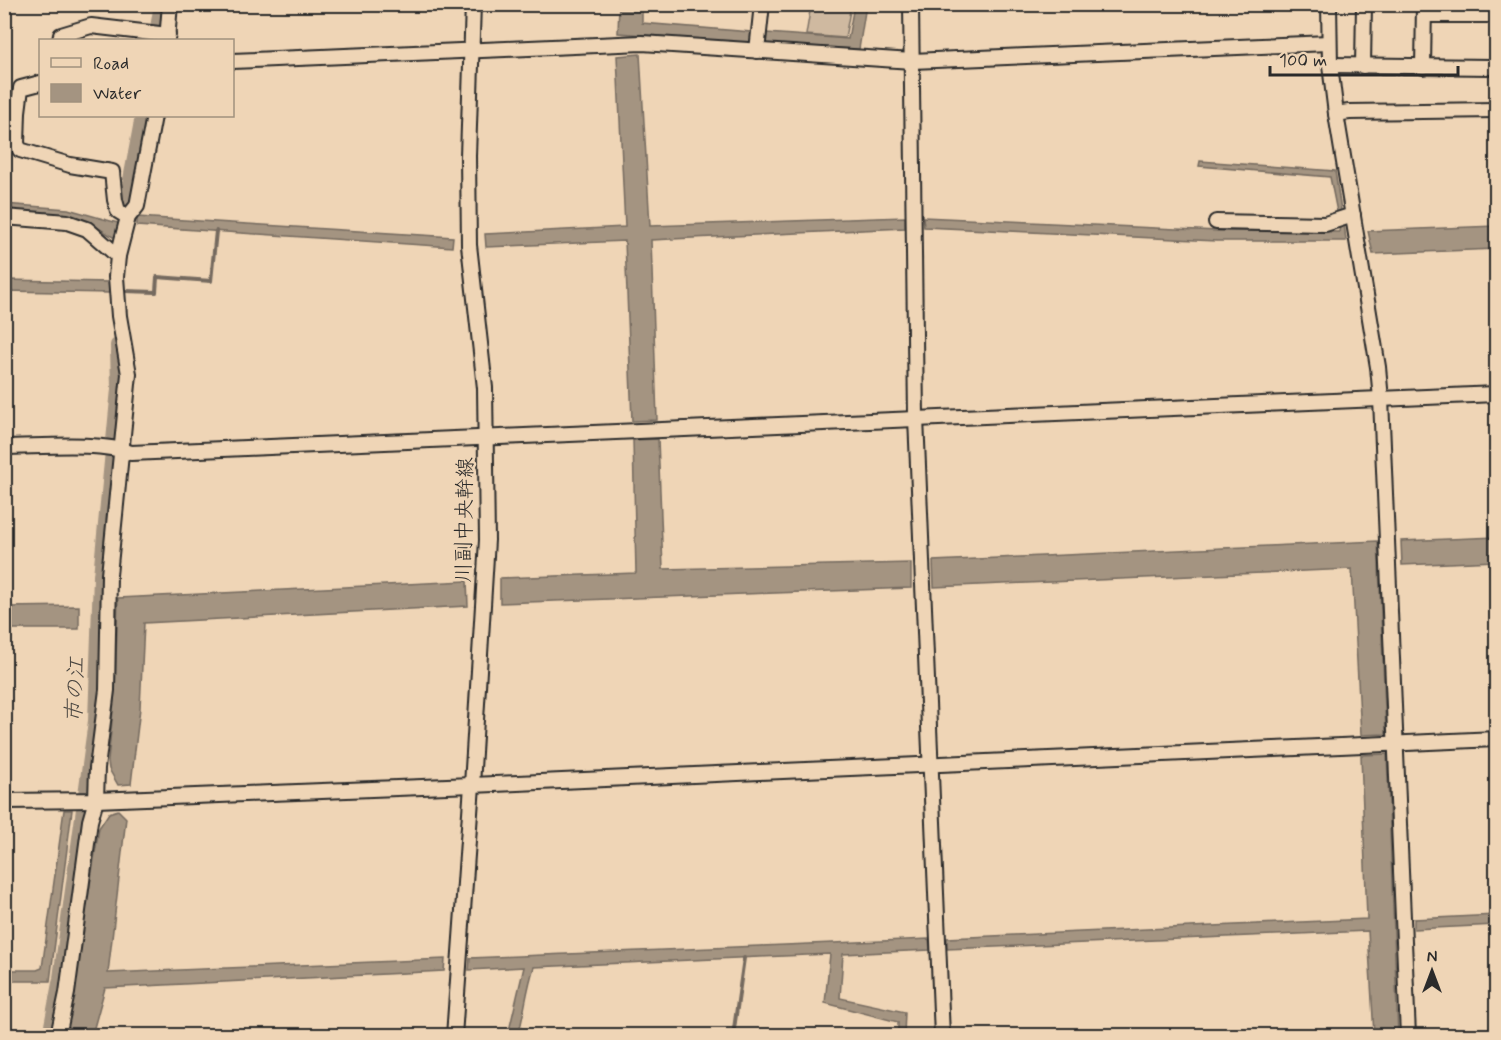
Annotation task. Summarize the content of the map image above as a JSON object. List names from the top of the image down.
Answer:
{
  "streets": {
    "street": ["川副中央幹線"]
  },
  "water": ["市の江"],
  "legend": ["Road", "Water"],
  "scale_bar": "100 m",
  "north": "top"
}
